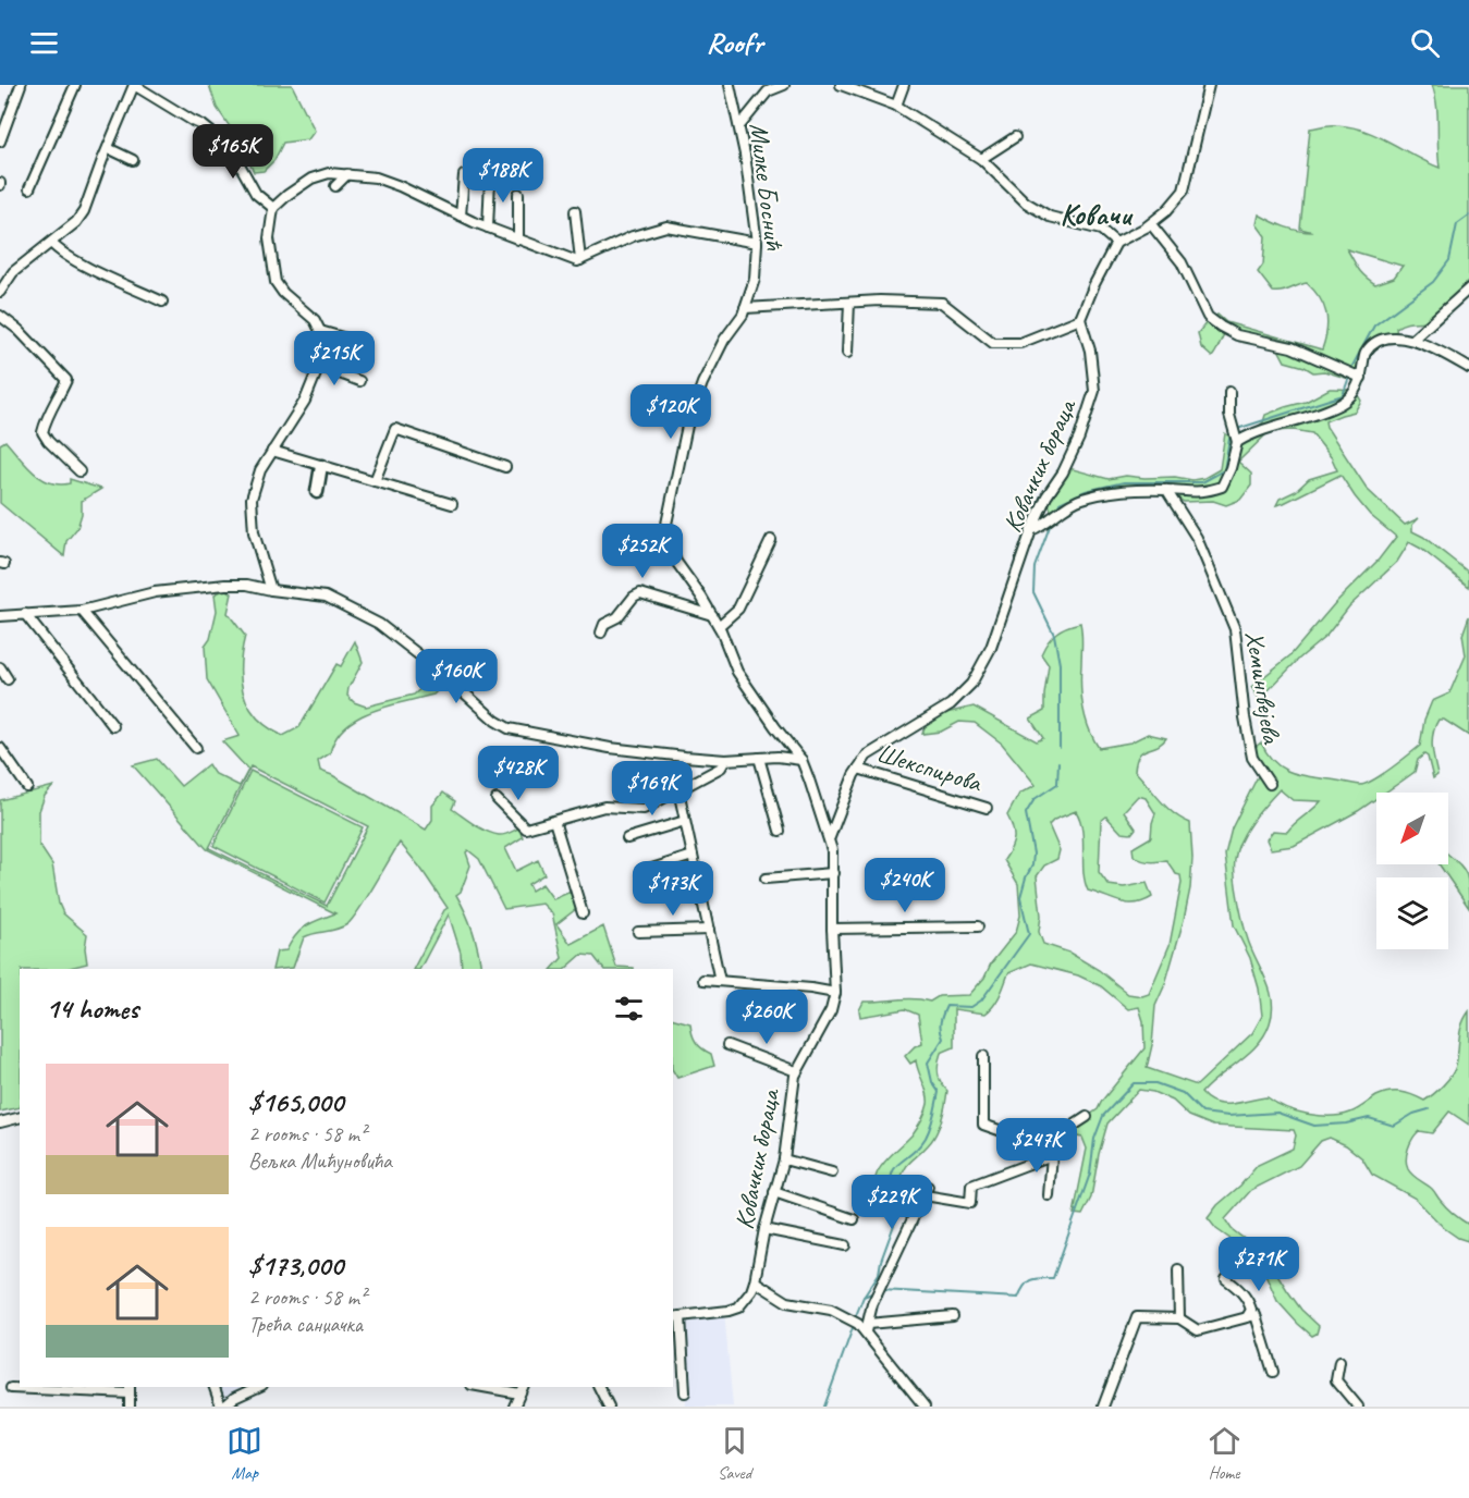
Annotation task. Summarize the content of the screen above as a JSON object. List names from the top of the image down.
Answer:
{
  "streets": {
    "street": [
      "Милке Боснић",
      "Ковачких бораца",
      "Хемингвејева",
      "Шекспирова"
    ]
  },
  "crossings": [
    ["Милке Боснић", "Ковачких бораца"],
    ["Ковачких бораца", "Шекспирова"]
  ],
  "districts": ["Ковачи"],
  "north": "bottom left",
  "page": {
    "header": "Roofr",
    "price": [
      "$165K",
      "$188K",
      "$215K",
      "$120K",
      "$252K",
      "$160K",
      "$428K",
      "$169K",
      "$240K",
      "$173K",
      "$260K",
      "$247K",
      "$229K",
      "$271K"
    ],
    "heading": "14 homes",
    "list": [
      {
        "name": "$165,000",
        "note": "2 rooms · 58 m² · Вељка Мићуновића"
      },
      {
        "name": "$173,000",
        "note": "2 rooms · 58 m² · Трећа санџачка"
      }
    ],
    "tabs": ["Map", "Saved", "Home"]
  }
}
